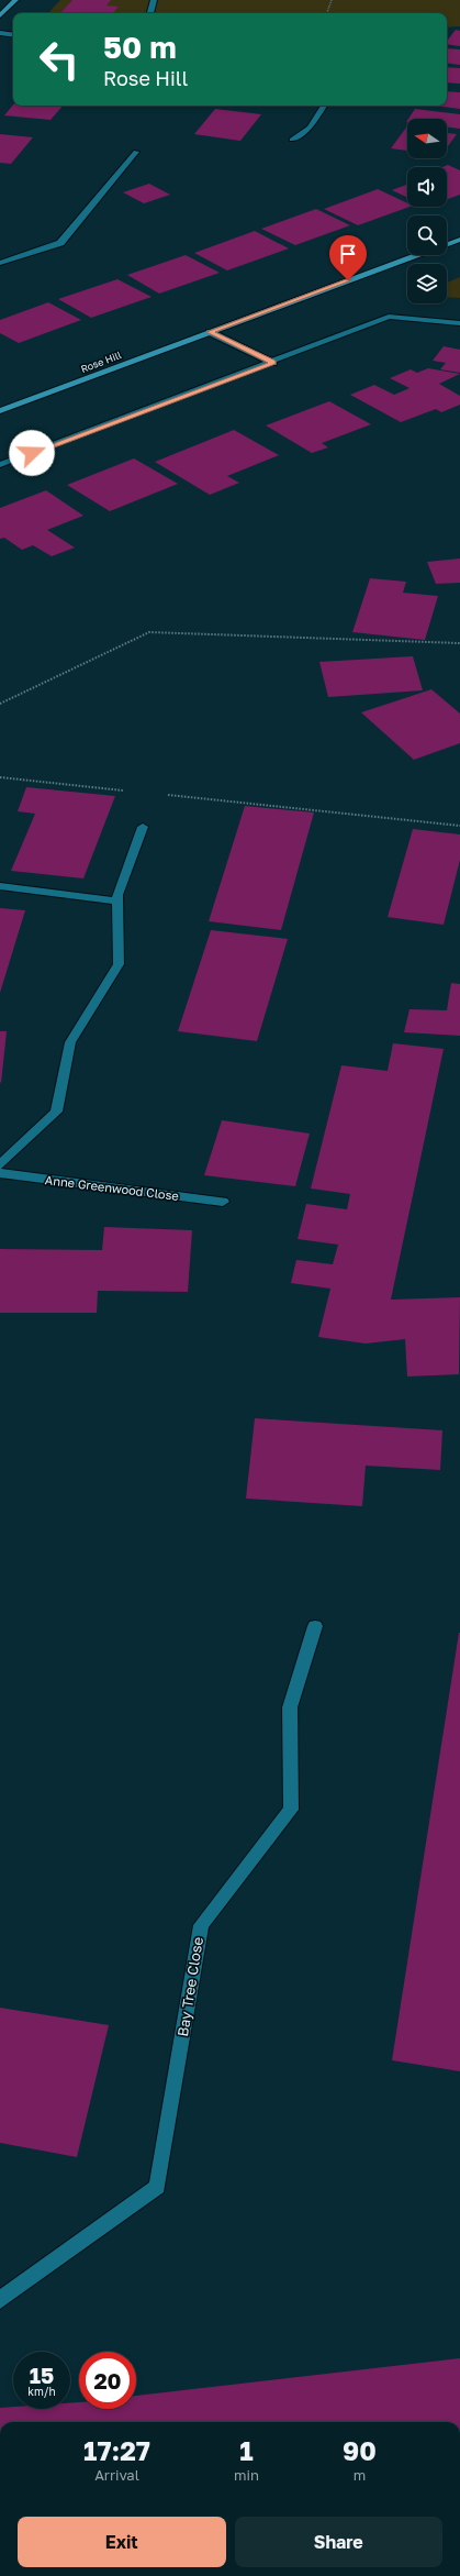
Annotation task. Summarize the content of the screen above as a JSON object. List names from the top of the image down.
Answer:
{
  "streets": {
    "main road": ["Rose Hill"],
    "street": ["Anne Greenwood Close", "Bay Tree Close"]
  },
  "north": "left",
  "page": {
    "turn": ["50 m", "Rose Hill"],
    "speed": "15 km/h",
    "limit": "20",
    "eta": [
      "17:27",
      "Arrival",
      "1",
      "min",
      "90",
      "m"
    ],
    "buttons": ["Exit", "Share"]
  }
}
